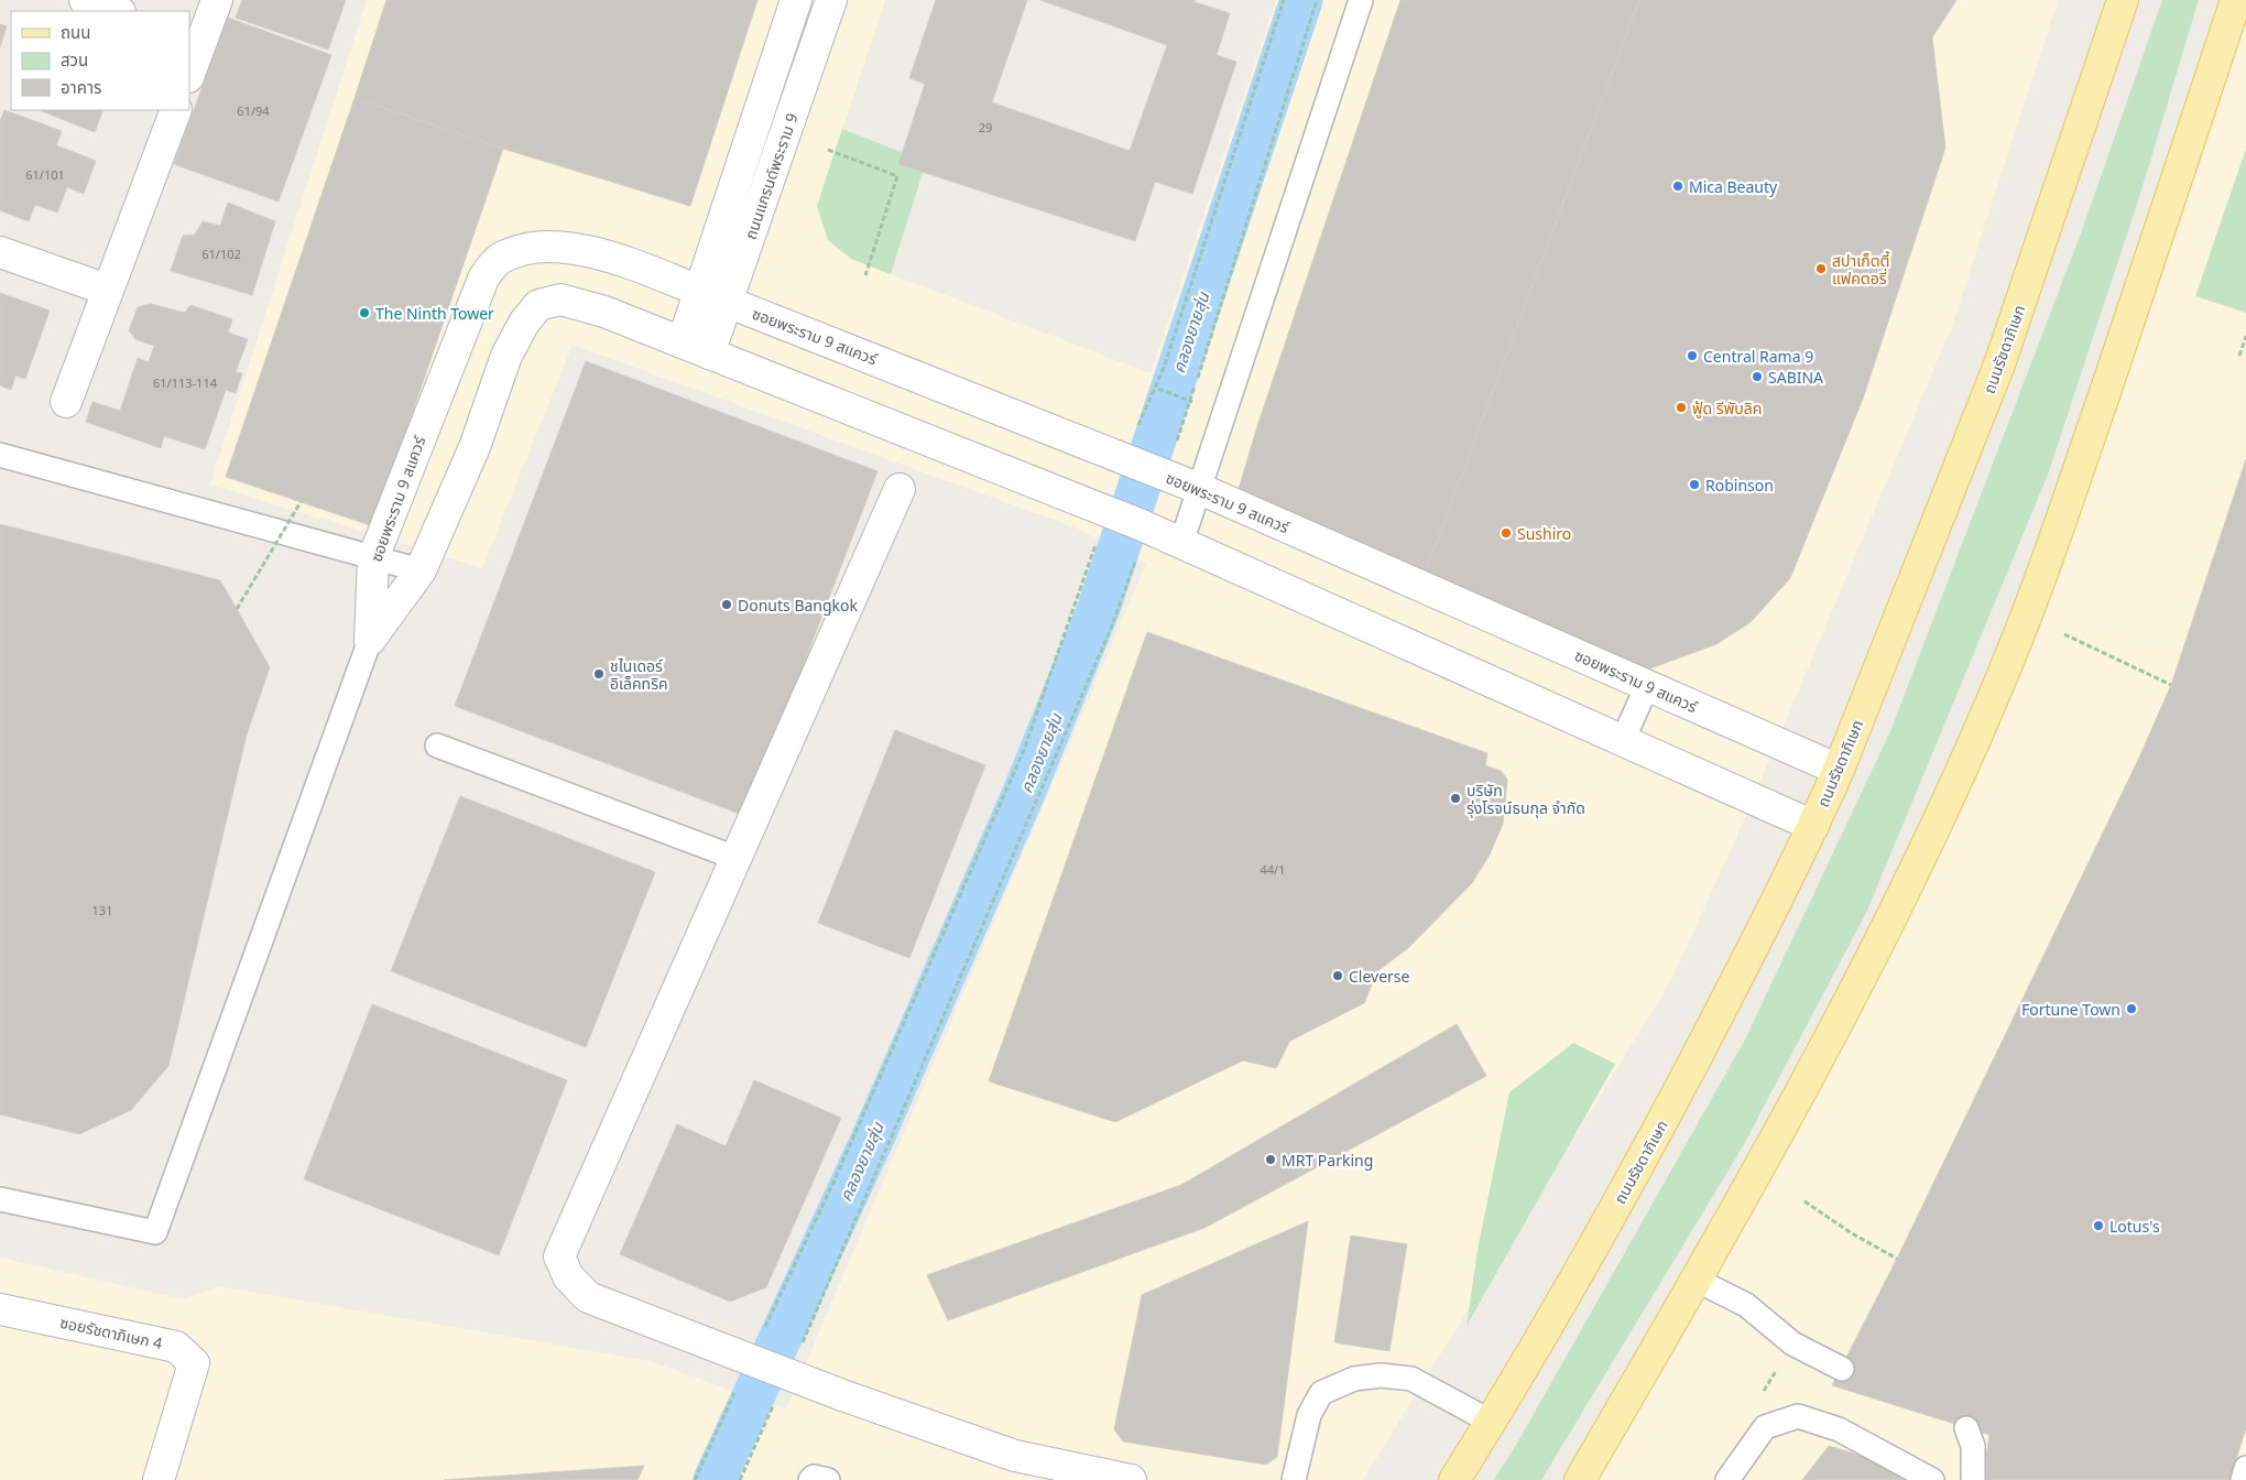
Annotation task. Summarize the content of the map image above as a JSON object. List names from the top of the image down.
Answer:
{
  "streets": {
    "main road": ["ถนนรัชดาภิเษก"],
    "street": ["ถนนแกรนด์พระราม 9", "ซอยพระราม 9 สแควร์", "ซอยรัชดาภิเษก 4"]
  },
  "crossings": [
    ["ถนนแกรนด์พระราม 9", "ซอยพระราม 9 สแควร์"],
    ["ซอยพระราม 9 สแควร์", "ถนนรัชดาภิเษก"]
  ],
  "water": ["คลองยายสุ่น"],
  "places": [
    "Mica Beauty",
    "สปาเก็ตตี้ แฟคตอรี่",
    "The Ninth Tower",
    "Central Rama 9",
    "SABINA",
    "ฟู้ด รีพับลิค",
    "Robinson",
    "Sushiro",
    "Donuts Bangkok",
    "ชไนเดอร์ อิเล็คทริค",
    "บริษัท รุ่งโรจน์ธนกุล จำกัด",
    "Cleverse",
    "Fortune Town",
    "MRT Parking",
    "Lotus's"
  ],
  "house_numbers": [
    "61/94",
    "29",
    "61/101",
    "61/102",
    "61/113-114",
    "44/1",
    "131"
  ],
  "legend": ["ถนน", "สวน", "อาคาร"]
}
